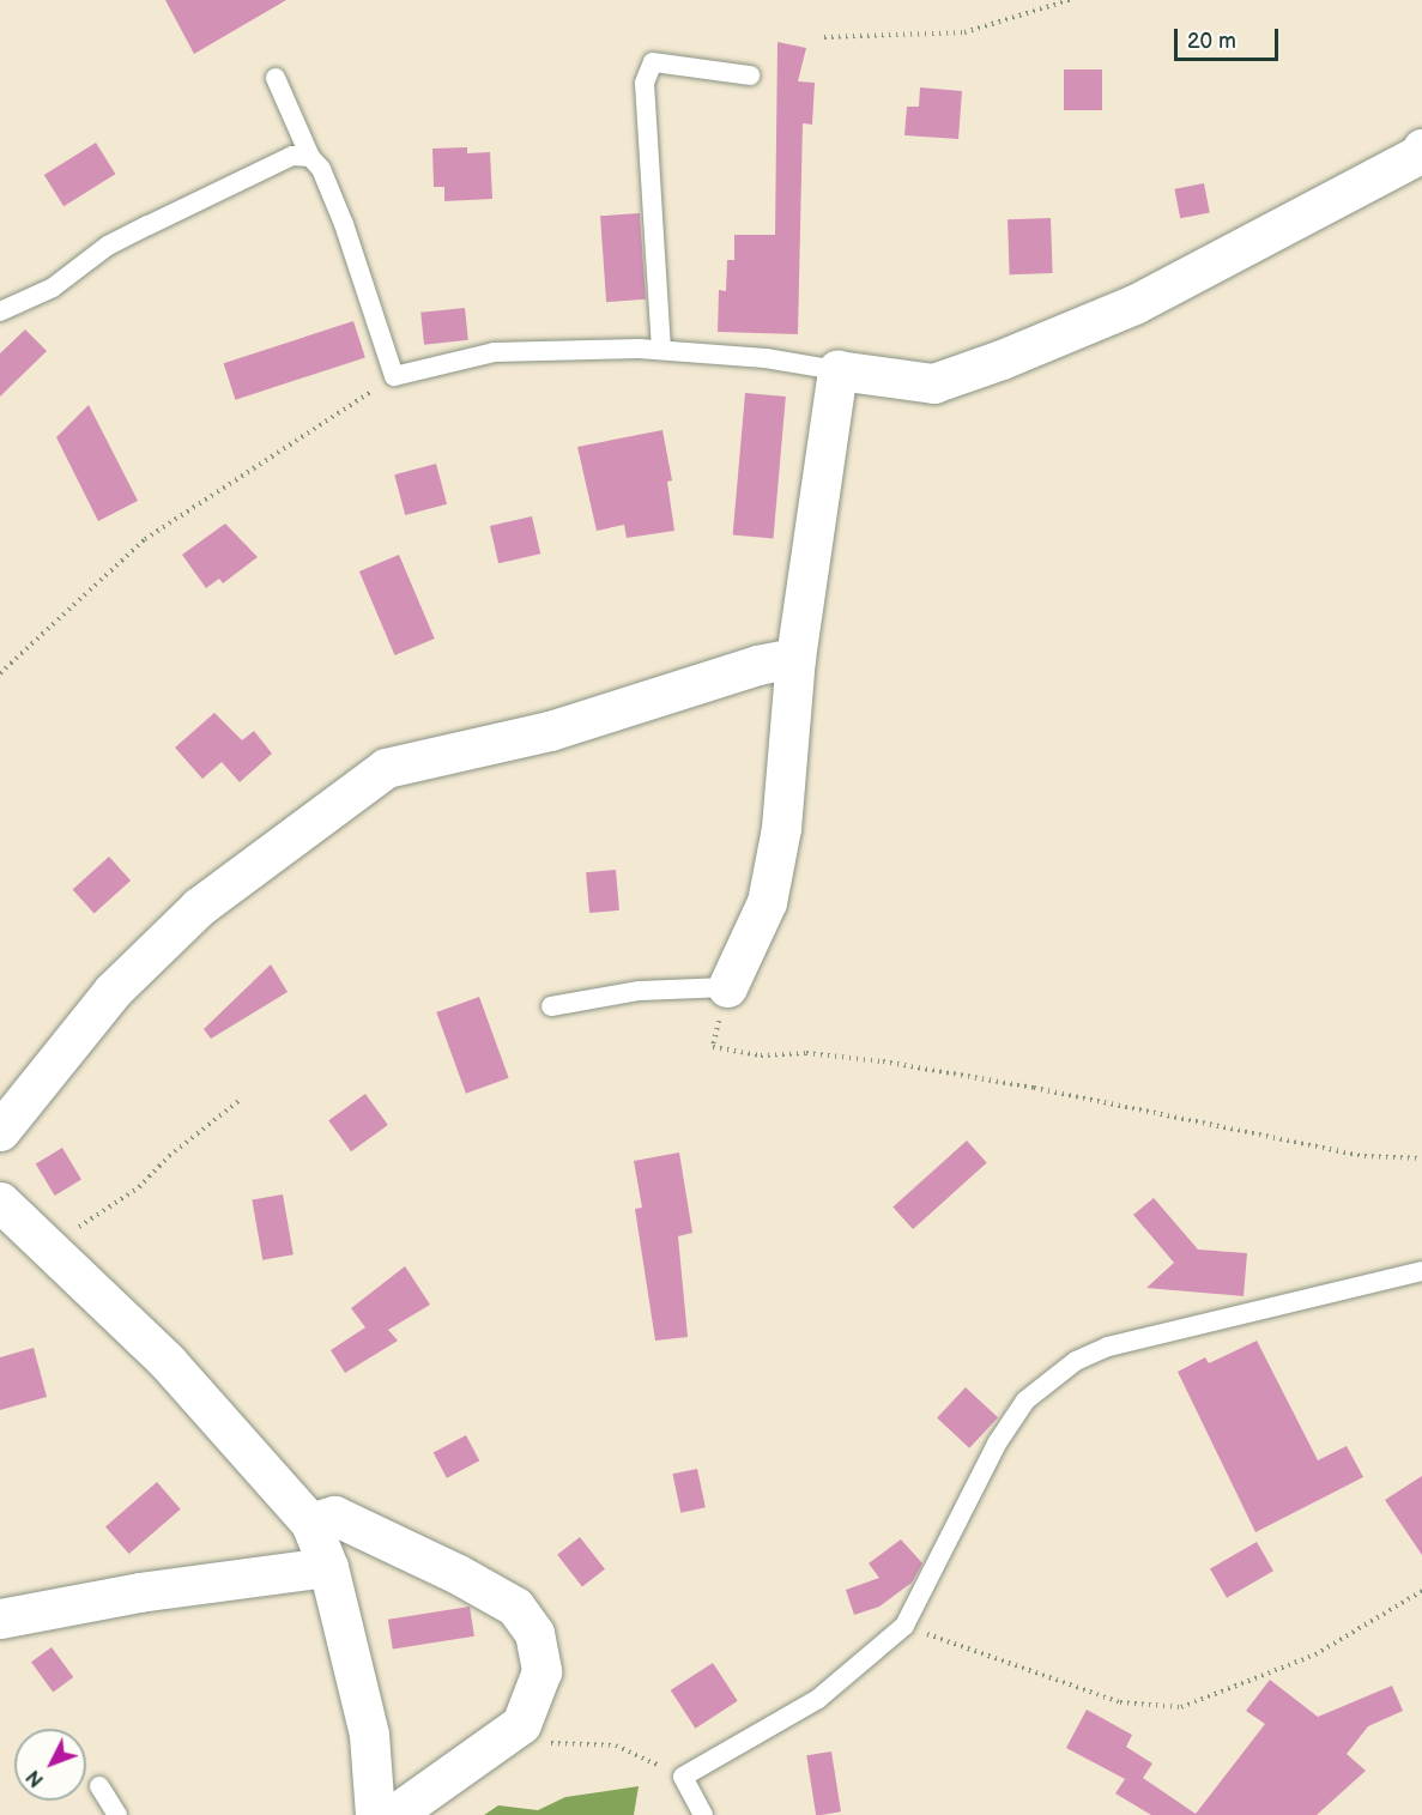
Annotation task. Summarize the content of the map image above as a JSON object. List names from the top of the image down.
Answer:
{
  "scale_bar": "20 m",
  "north": "bottom left"
}
